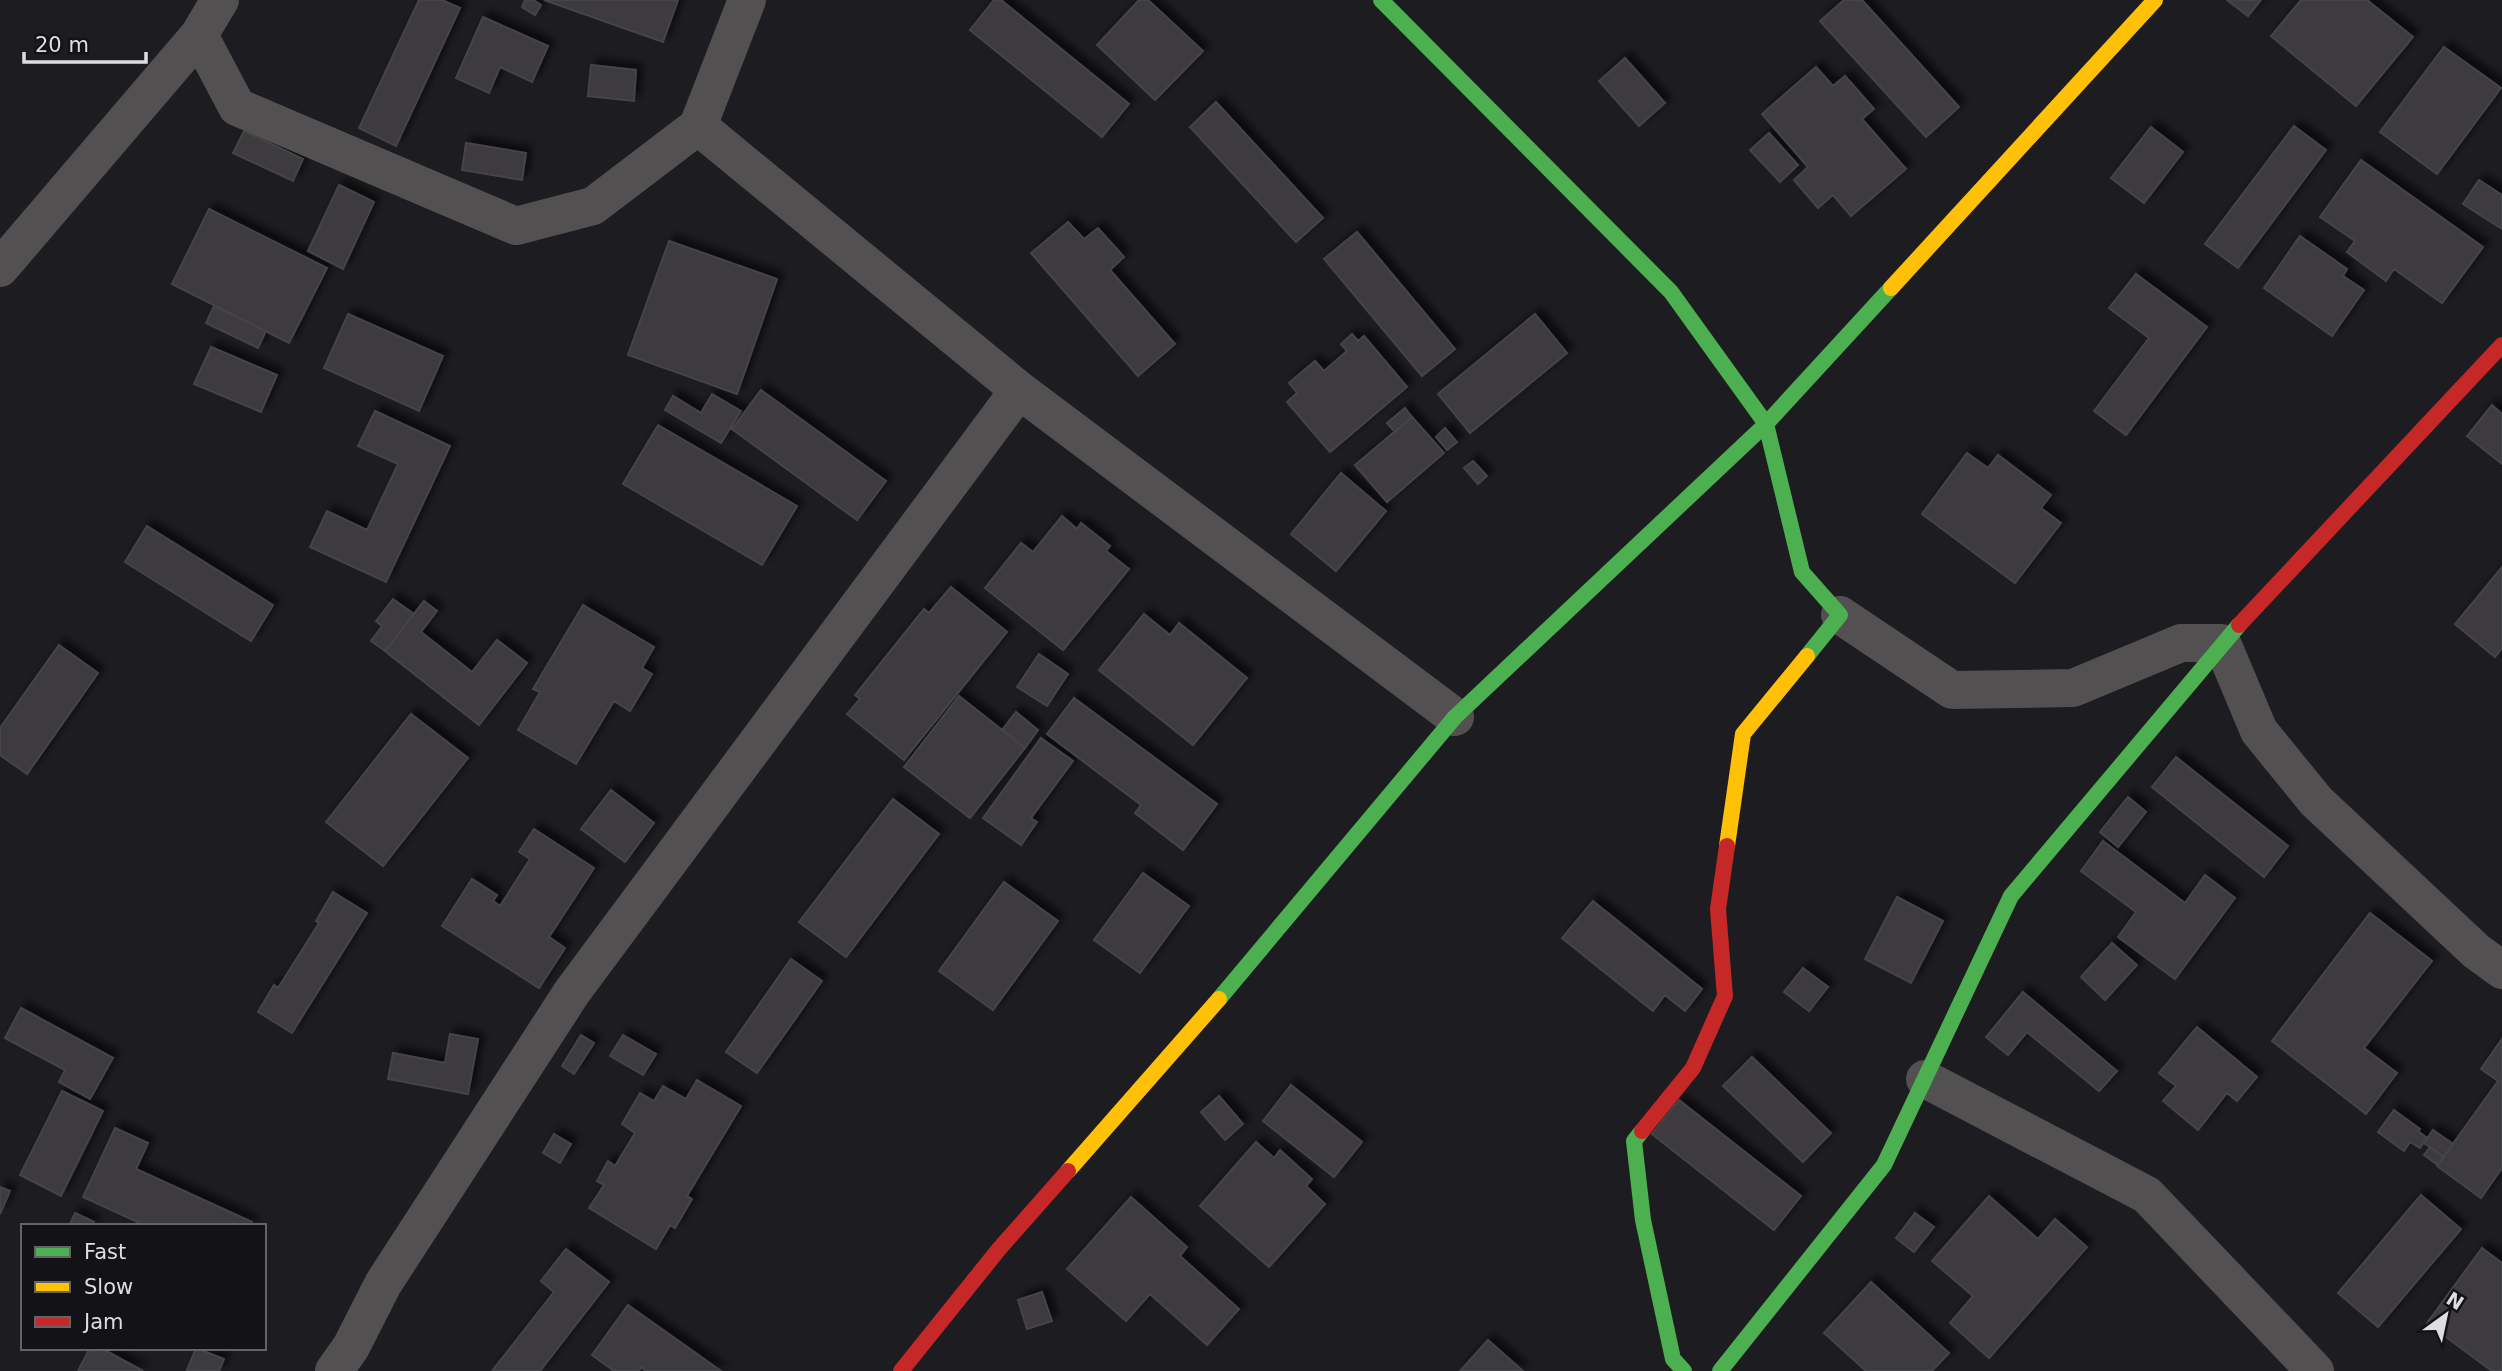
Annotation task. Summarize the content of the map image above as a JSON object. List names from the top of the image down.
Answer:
{
  "legend": ["Fast", "Slow", "Jam"],
  "scale_bar": "20 m",
  "north": "top right"
}
